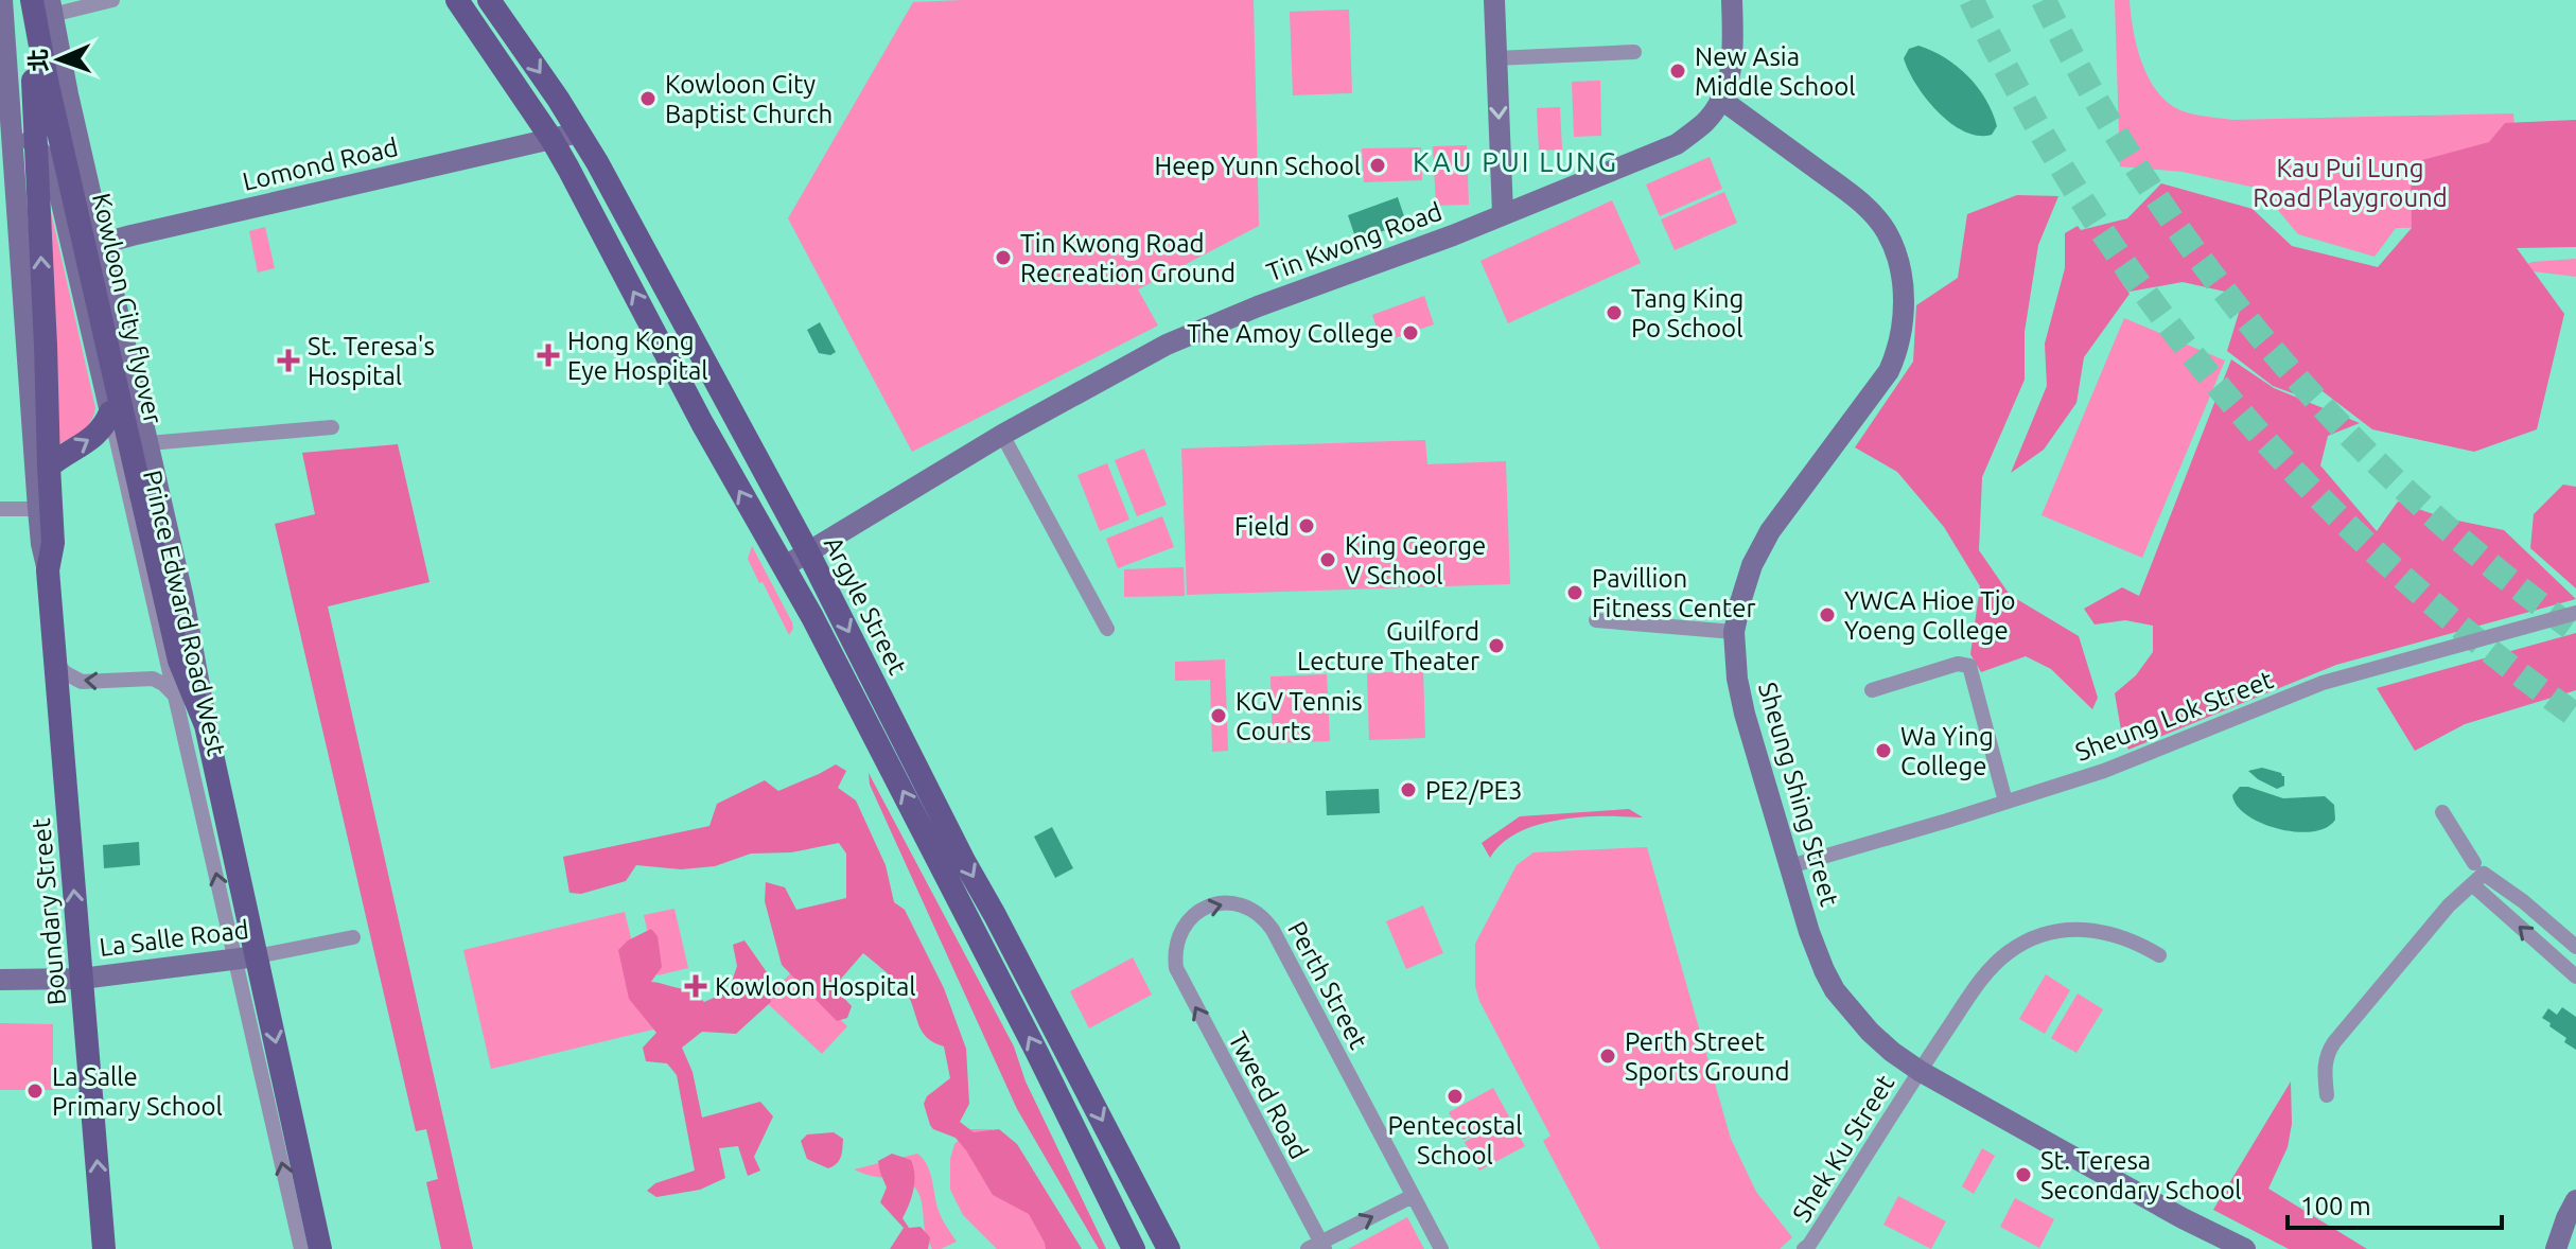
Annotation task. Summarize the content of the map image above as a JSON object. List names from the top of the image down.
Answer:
{
  "streets": {
    "main road": [
      "Kowloon City flyover",
      "Argyle Street",
      "Prince Edward Road West",
      "Boundary Street"
    ],
    "street": [
      "Lomond Road",
      "Tin Kwong Road",
      "Sheung Lok Street",
      "Sheung Shing Street",
      "La Salle Road",
      "Perth Street",
      "Tweed Road",
      "Shek Ku Street"
    ]
  },
  "crossings": [
    ["Lomond Road", "Argyle Street"],
    ["Lomond Road", "Prince Edward Road West"],
    ["Tin Kwong Road", "Argyle Street"],
    ["Tin Kwong Road", "Sheung Shing Street"],
    ["Kowloon City flyover", "Prince Edward Road West"],
    ["Prince Edward Road West", "Boundary Street"],
    ["Prince Edward Road West", "La Salle Road"],
    ["Sheung Lok Street", "Sheung Shing Street"],
    ["Sheung Shing Street", "Shek Ku Street"],
    ["Boundary Street", "La Salle Road"],
    ["Perth Street", "Tweed Road"]
  ],
  "one_way": ["Boundary Street", "Tweed Road"],
  "districts": ["KAU PUI LUNG"],
  "parks": ["Kau Pui Lung Road Playground"],
  "places": {
    "other": [
      "New Asia Middle School",
      "Kowloon City Baptist Church",
      "Heep Yunn School",
      "Tin Kwong Road Recreation Ground",
      "Tang King Po School",
      "The Amoy College",
      "Field",
      "King George V School",
      "Pavillion Fitness Center",
      "YWCA Hioe Tjo Yoeng College",
      "Guilford Lecture Theater",
      "KGV Tennis Courts",
      "Wa Ying College",
      "PE2/PE3",
      "Perth Street Sports Ground",
      "La Salle Primary School",
      "Pentecostal School",
      "St. Teresa Secondary School"
    ],
    "health": ["Hong Kong Eye Hospital", "St. Teresa's Hospital", "Kowloon Hospital"]
  },
  "scale_bar": "100 m",
  "north": "left"
}
